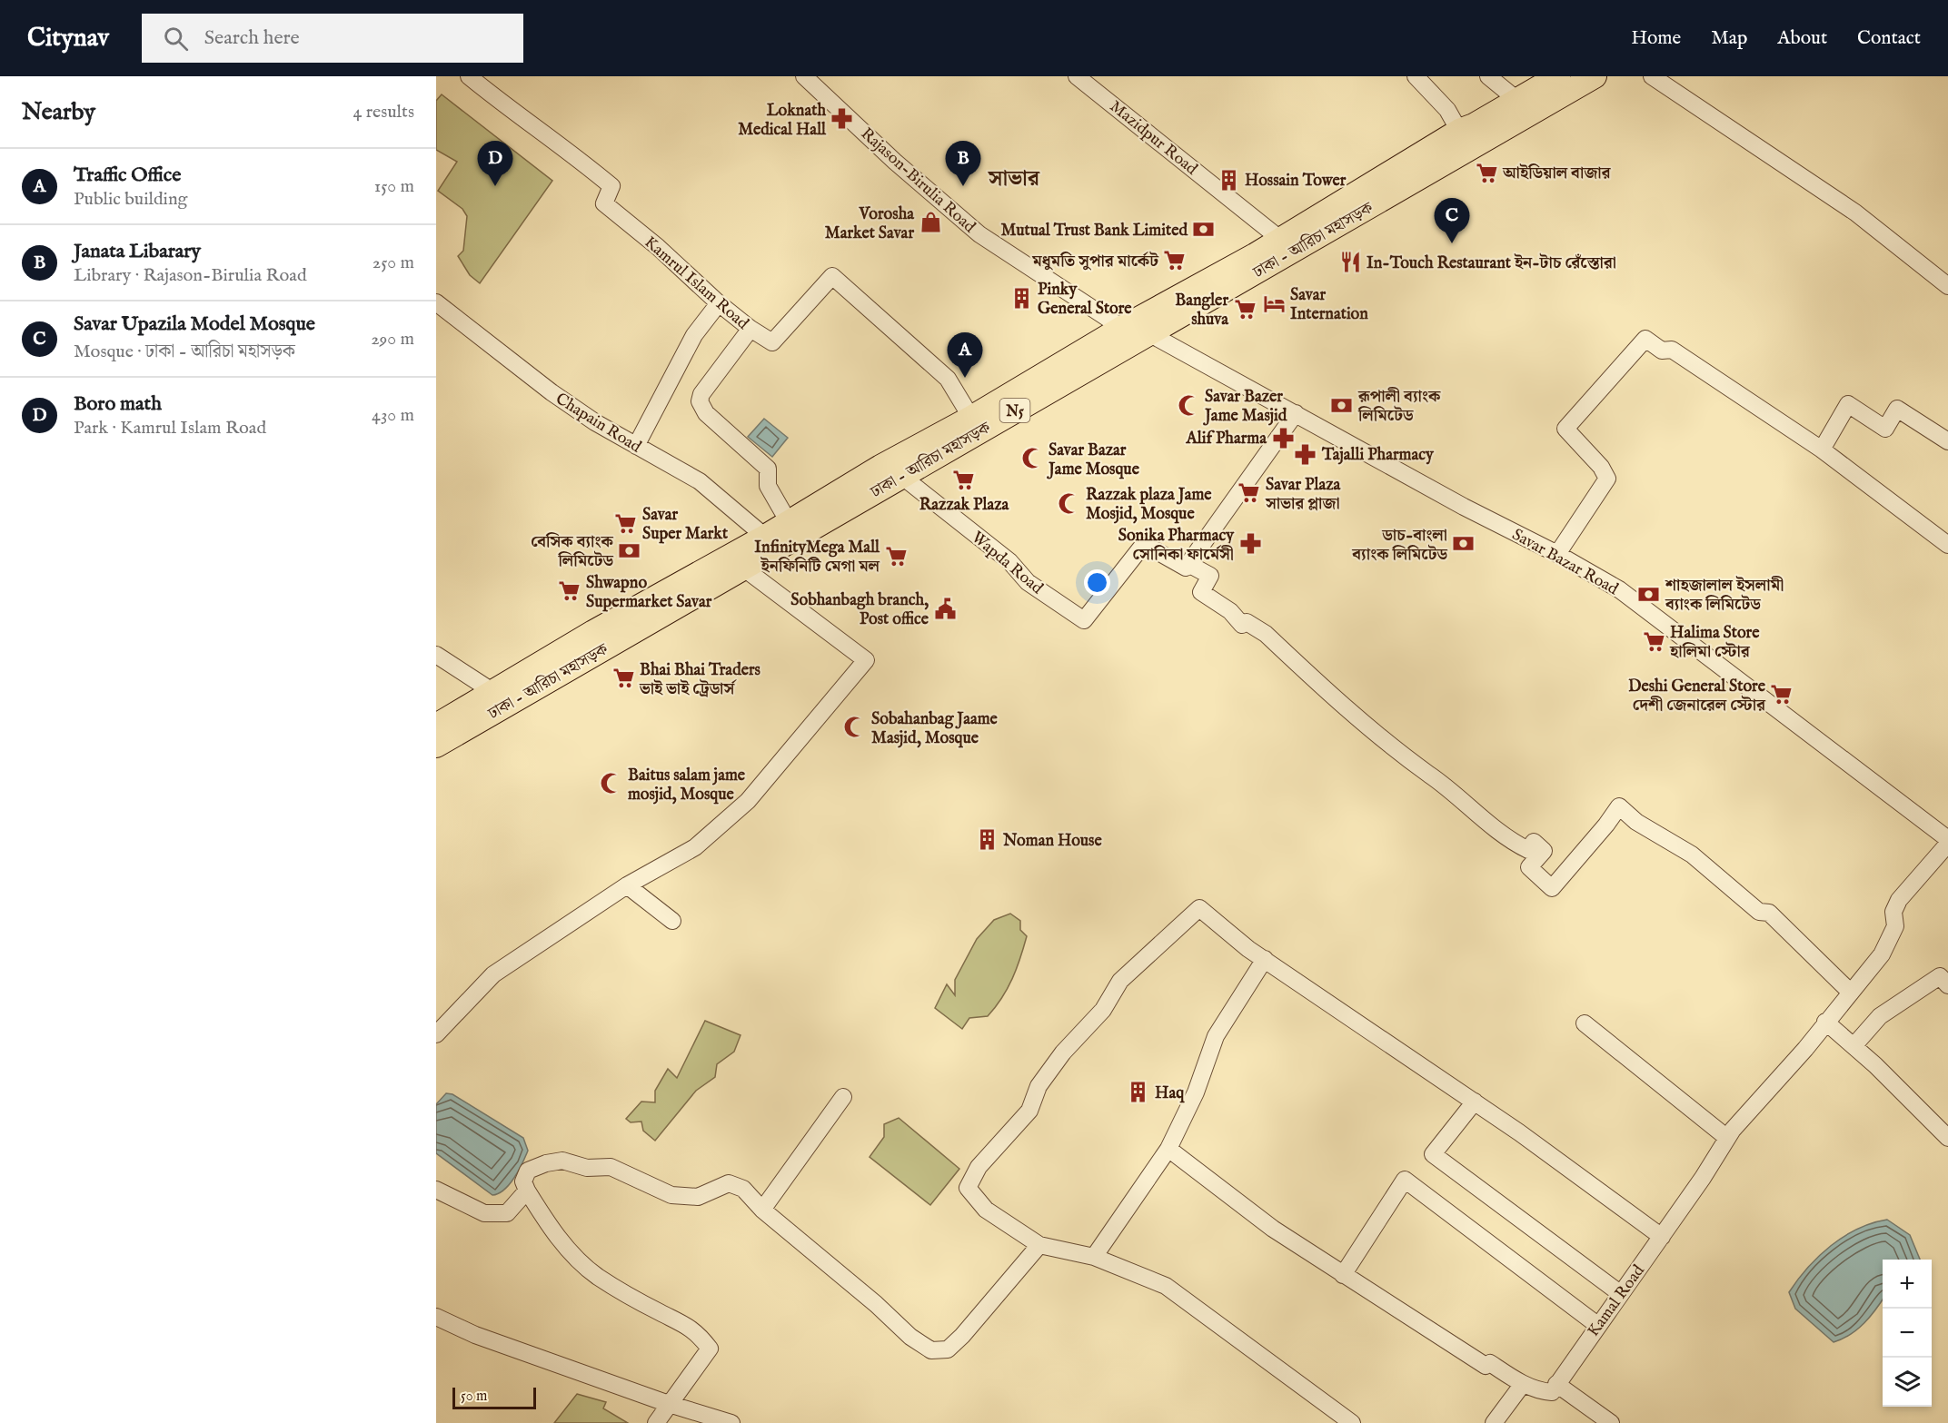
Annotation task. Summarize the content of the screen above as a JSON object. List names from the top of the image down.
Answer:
{
  "streets": {
    "highway": ["ঢাকা - আরিচা মহাসড়ক", "N5"],
    "street": [
      "Mazidpur Road",
      "Rajason-Birulia Road",
      "Kamrul Islam Road",
      "Chapain Road",
      "Savar Bazar Road",
      "Wapda Road",
      "Kamal Road"
    ]
  },
  "crossings": [
    ["Mazidpur Road", "ঢাকা - আরিচা মহাসড়ক"],
    ["Rajason-Birulia Road", "ঢাকা - আরিচা মহাসড়ক"],
    ["ঢাকা - আরিচা মহাসড়ক", "Kamrul Islam Road"],
    ["ঢাকা - আরিচা মহাসড়ক", "Chapain Road"],
    ["ঢাকা - আরিচা মহাসড়ক", "Savar Bazar Road"],
    ["ঢাকা - আরিচা মহাসড়ক", "Wapda Road"]
  ],
  "districts": ["সাভার"],
  "places": {
    "pharmacy": [
      "Loknath Medical Hall",
      "Alif Pharma",
      "Tajalli Pharmacy",
      "Sonika Pharmacy সোনিকা ফার্মেসী"
    ],
    "supermarket": [
      "আইডিয়াল বাজার",
      "মধুমতি সুপার মার্কেট",
      "Bangler shuva",
      "Razzak Plaza",
      "Savar Plaza সাভার প্লাজা",
      "Savar Super Markt",
      "InfinityMega Mall ইনফিনিটি মেগা মল",
      "Shwapno Supermarket Savar",
      "Halima Store হালিমা স্টোর",
      "Bhai Bhai Traders ভাই ভাই ট্রেডার্স",
      "Deshi General Store দেশী জেনারেল স্টোর"
    ],
    "building": [
      "Hossain Tower",
      "Pinky General Store",
      "Noman House",
      "Haq"
    ],
    "shop": ["Vorosha Market Savar"],
    "bank": [
      "Mutual Trust Bank Limited",
      "রূপালী ব্যাংক লিমিটেড",
      "ডাচ-বাংলা ব্যাংক লিমিটেড",
      "বেসিক ব্যাংক লিমিটেড",
      "শাহজালাল ইসলামী ব্যাংক লিমিটেড"
    ],
    "restaurant": ["In-Touch Restaurant ইন-টাচ রেঁস্তোরা"],
    "hotel": ["Savar Internation"],
    "mosque": [
      "Savar Bazer Jame Masjid",
      "Savar Bazar Jame Mosque",
      "Razzak plaza Jame Mosjid, Mosque",
      "Sobahanbag Jaame Masjid, Mosque",
      "Baitus salam jame mosjid, Mosque"
    ],
    "public building": ["Sobhanbagh branch, Post office"]
  },
  "scale_bar": "50 m",
  "page": {
    "header": "Citynav",
    "search": "Search here",
    "nav": [
      "Home",
      "Map",
      "About",
      "Contact"
    ],
    "heading": ["Nearby", "4 results"],
    "pins": [
      "B",
      "D",
      "C",
      "A"
    ],
    "list": [
      {
        "mark": "A",
        "name": "Traffic Office",
        "note": "Public building",
        "value": "150 m"
      },
      {
        "mark": "B",
        "name": "Janata Libarary",
        "note": "Library · Rajason-Birulia Road",
        "value": "250 m"
      },
      {
        "mark": "C",
        "name": "Savar Upazila Model Mosque",
        "note": "Mosque · ঢাকা - আরিচা মহাসড়ক",
        "value": "290 m"
      },
      {
        "mark": "D",
        "name": "Boro math",
        "note": "Park · Kamrul Islam Road",
        "value": "430 m"
      }
    ],
    "map_buttons": ["+", "−"],
    "scale": "50 m"
  }
}
